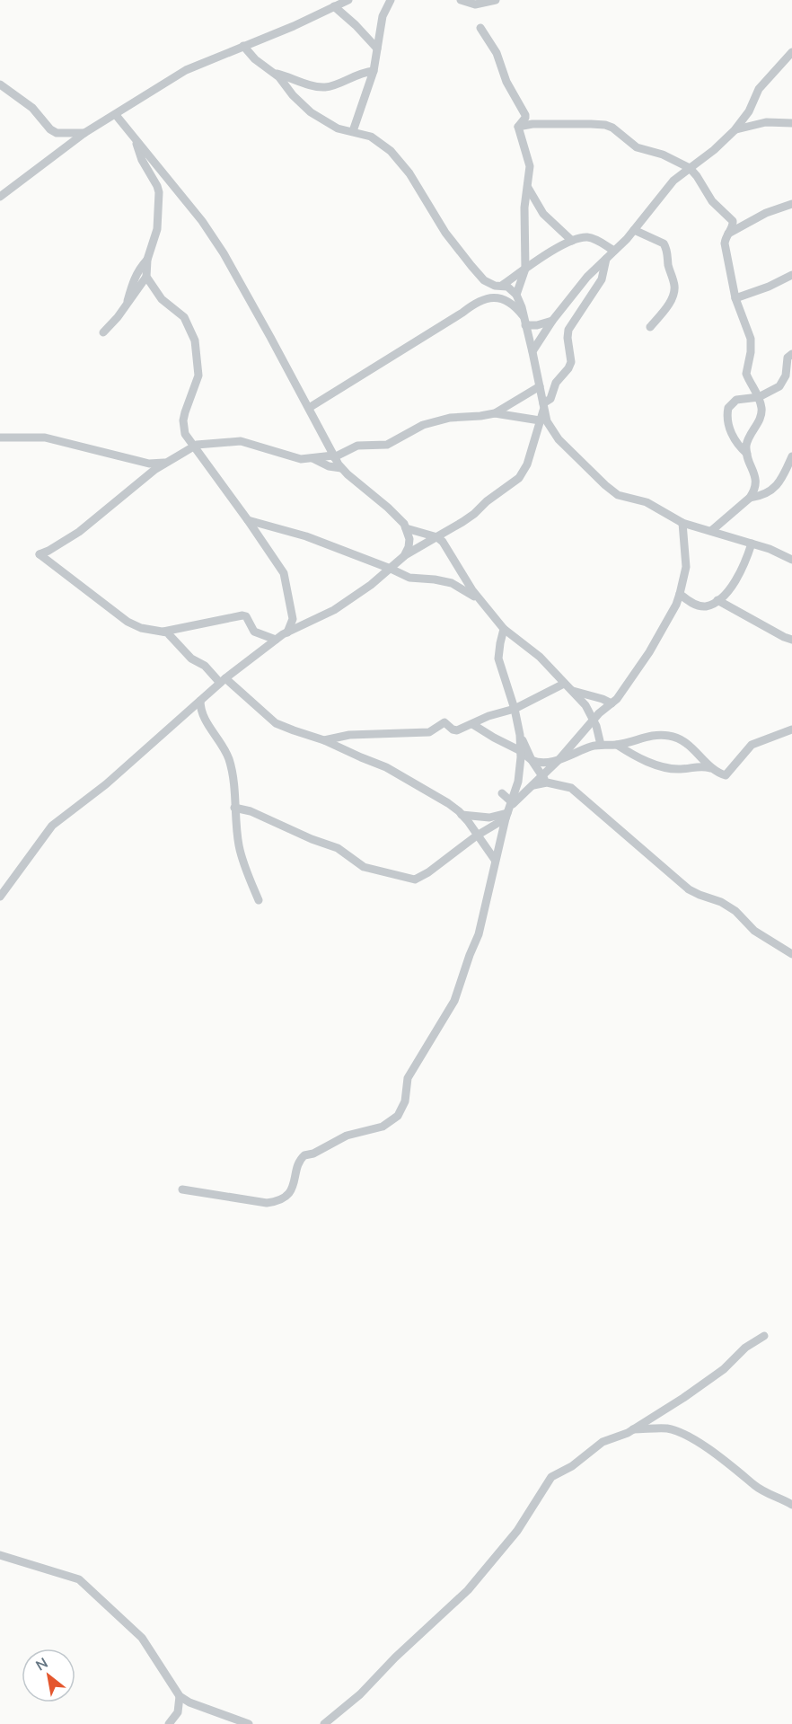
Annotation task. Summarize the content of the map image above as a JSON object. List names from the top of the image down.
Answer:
{
  "north": "top left"
}
